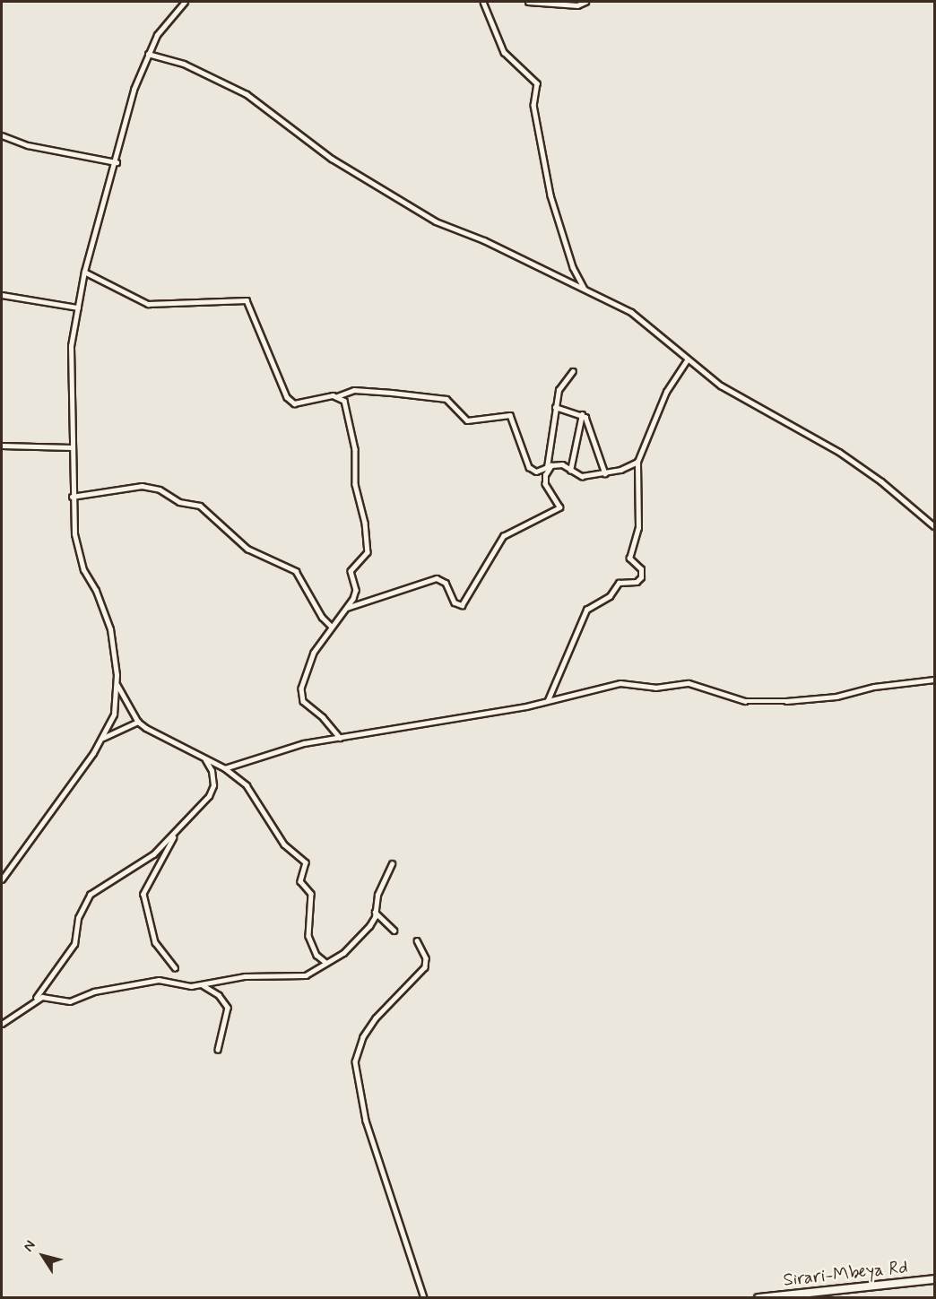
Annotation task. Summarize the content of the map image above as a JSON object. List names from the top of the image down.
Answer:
{
  "streets": {
    "highway": ["Sirari-Mbeya Rd"]
  },
  "north": "top left"
}
